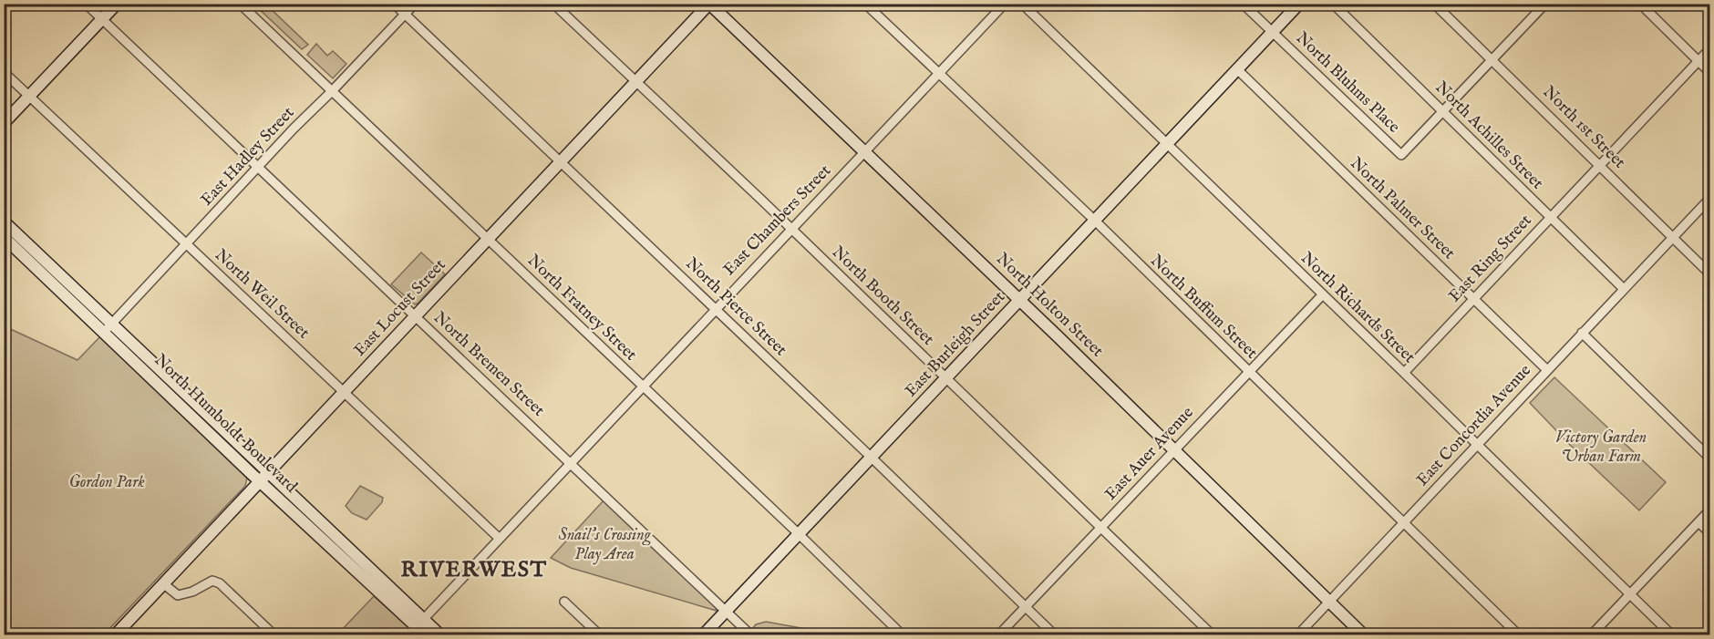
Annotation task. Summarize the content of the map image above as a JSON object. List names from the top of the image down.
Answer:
{
  "streets": {
    "main road": [
      "North Holton Street",
      "East Locust Street",
      "East Burleigh Street",
      "North Humboldt Boulevard"
    ],
    "street": [
      "North Bluhms Place",
      "North 1st Street",
      "North Achilles Street",
      "East Hadley Street",
      "North Palmer Street",
      "East Chambers Street",
      "East Ring Street",
      "North Weil Street",
      "North Booth Street",
      "North Pierce Street",
      "North Buffum Street",
      "North Fratney Street",
      "North Richards Street",
      "North Bremen Street",
      "East Concordia Avenue",
      "East Auer Avenue"
    ]
  },
  "crossings": [
    ["North Bluhms Place", "North Achilles Street"],
    ["North Bluhms Place", "East Burleigh Street"],
    ["North 1st Street", "East Ring Street"],
    ["North 1st Street", "East Concordia Avenue"],
    ["North Achilles Street", "East Ring Street"],
    ["North Achilles Street", "East Concordia Avenue"],
    ["East Hadley Street", "North Weil Street"],
    ["East Hadley Street", "North Pierce Street"],
    ["East Hadley Street", "North Fratney Street"],
    ["East Hadley Street", "North Bremen Street"],
    ["East Hadley Street", "North Humboldt Boulevard"],
    ["North Palmer Street", "East Ring Street"],
    ["North Palmer Street", "East Burleigh Street"],
    ["North Palmer Street", "East Concordia Avenue"],
    ["East Chambers Street", "North Weil Street"],
    ["East Chambers Street", "North Booth Street"],
    ["East Chambers Street", "North Holton Street"],
    ["East Chambers Street", "North Pierce Street"],
    ["East Chambers Street", "North Buffum Street"],
    ["East Chambers Street", "North Fratney Street"],
    ["East Chambers Street", "North Bremen Street"],
    ["East Chambers Street", "North Humboldt Boulevard"],
    ["East Ring Street", "North Richards Street"],
    ["North Weil Street", "East Locust Street"],
    ["North Booth Street", "East Locust Street"],
    ["North Booth Street", "East Burleigh Street"],
    ["North Booth Street", "East Auer Avenue"],
    ["North Holton Street", "East Locust Street"],
    ["North Holton Street", "East Burleigh Street"],
    ["North Holton Street", "East Concordia Avenue"],
    ["North Holton Street", "East Auer Avenue"],
    ["North Pierce Street", "East Locust Street"],
    ["North Pierce Street", "East Burleigh Street"],
    ["North Pierce Street", "East Auer Avenue"],
    ["North Buffum Street", "East Burleigh Street"],
    ["North Buffum Street", "East Concordia Avenue"],
    ["North Buffum Street", "East Auer Avenue"],
    ["East Locust Street", "North Fratney Street"],
    ["East Locust Street", "North Bremen Street"],
    ["East Locust Street", "North Humboldt Boulevard"],
    ["North Fratney Street", "East Burleigh Street"],
    ["North Richards Street", "East Burleigh Street"],
    ["North Richards Street", "East Concordia Avenue"],
    ["North Richards Street", "East Auer Avenue"],
    ["East Burleigh Street", "North Bremen Street"]
  ],
  "districts": ["RIVERWEST"],
  "parks": ["Victory Garden Urban Farm", "Gordon Park", "Snail's Crossing Play Area"]
}
